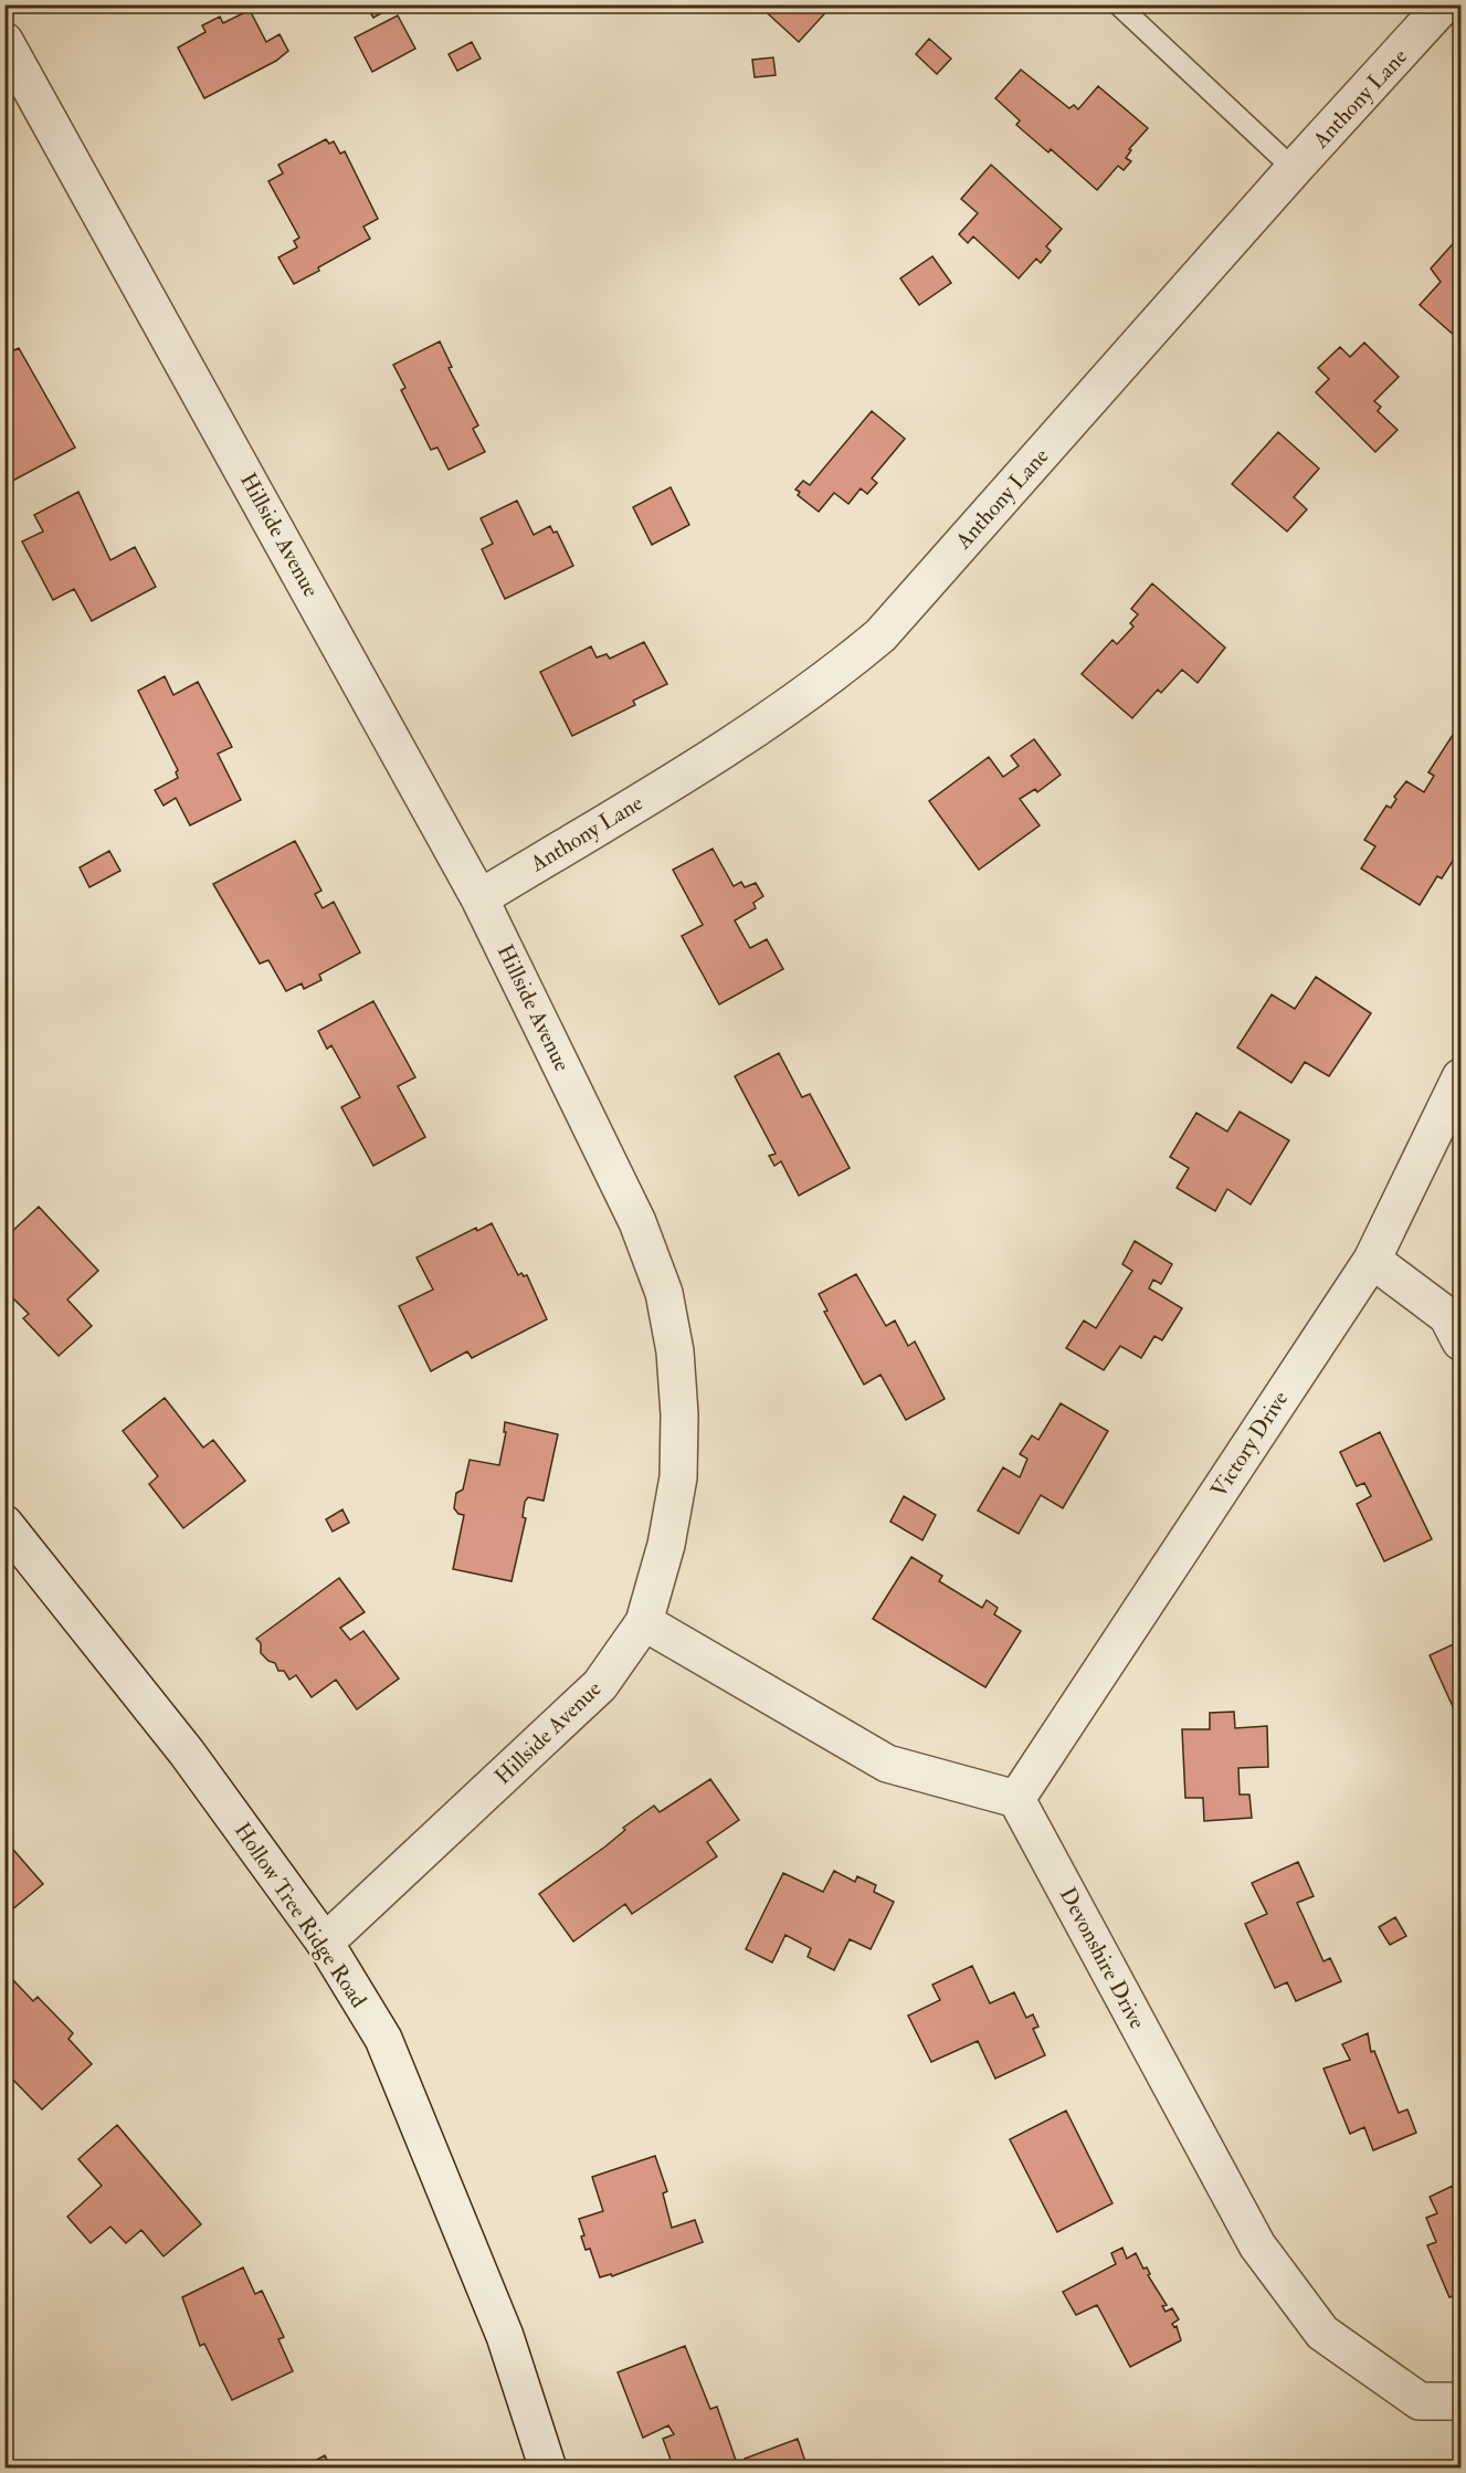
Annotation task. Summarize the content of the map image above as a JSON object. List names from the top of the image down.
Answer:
{
  "streets": {
    "street": [
      "Anthony Lane",
      "Hillside Avenue",
      "Victory Drive",
      "Hollow Tree Ridge Road",
      "Devonshire Drive"
    ]
  },
  "crossings": [
    ["Anthony Lane", "Hillside Avenue"],
    ["Hillside Avenue", "Hollow Tree Ridge Road"],
    ["Victory Drive", "Devonshire Drive"]
  ]
}
